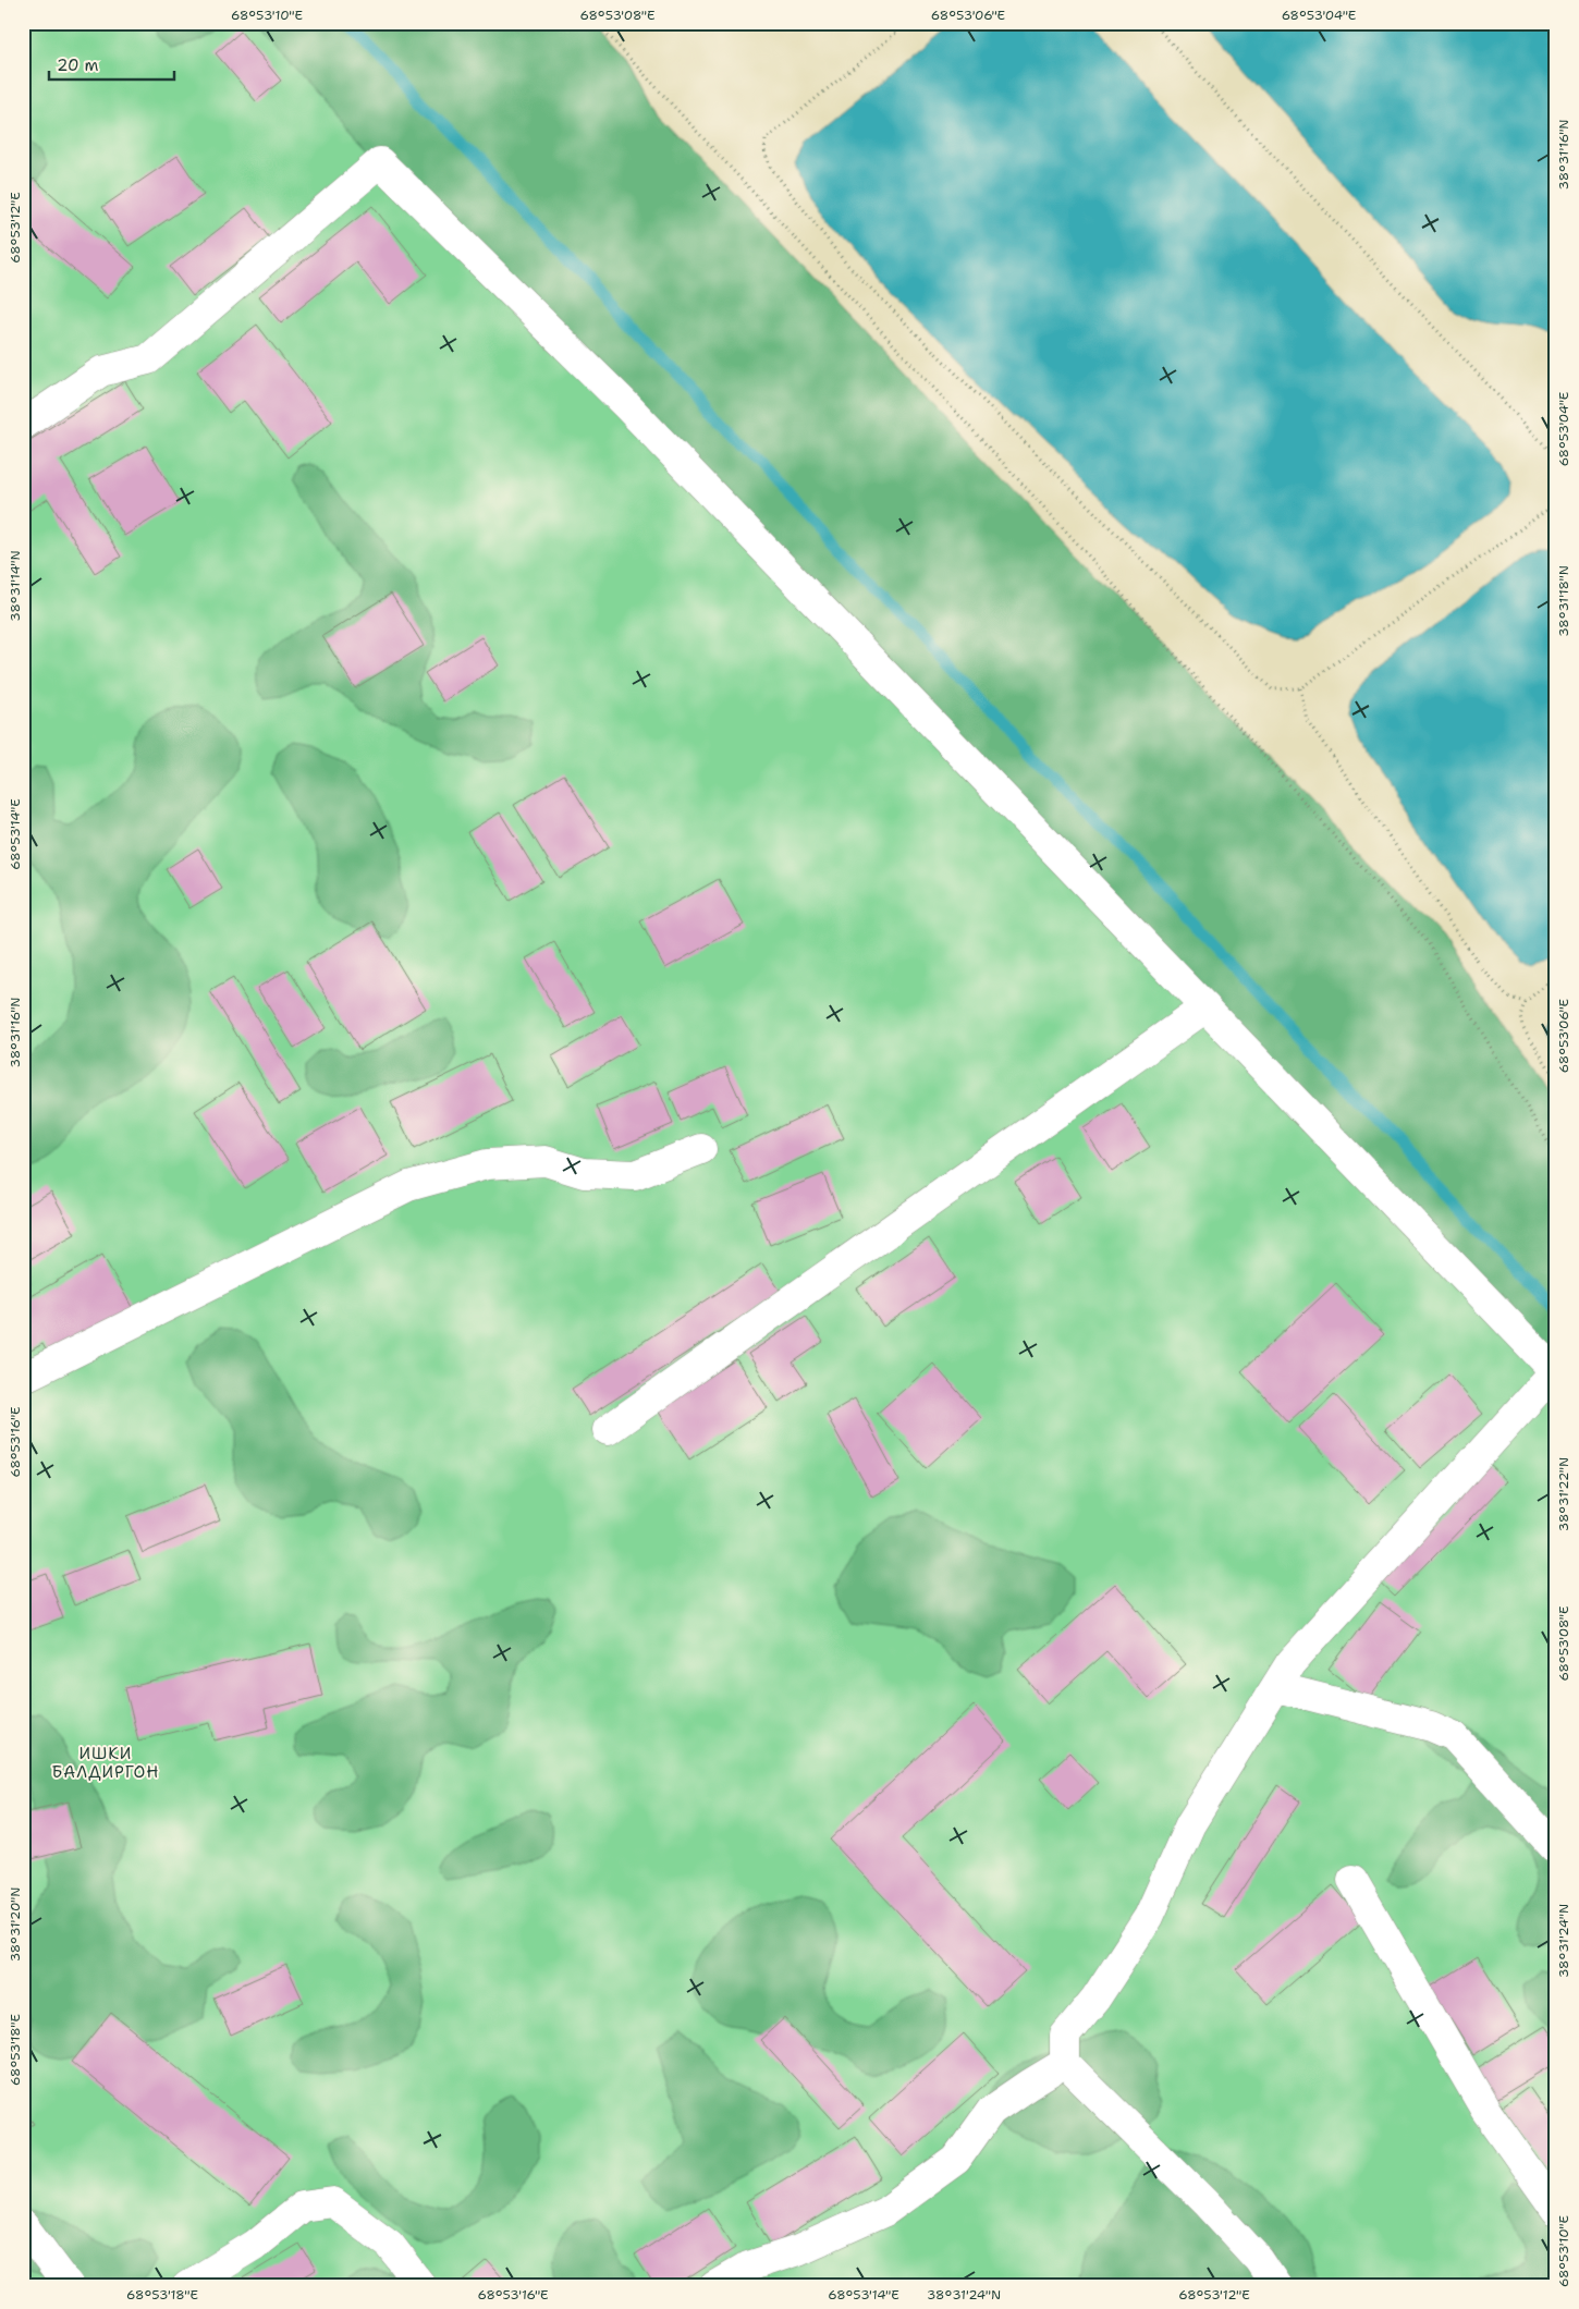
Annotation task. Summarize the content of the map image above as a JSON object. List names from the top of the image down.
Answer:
{
  "districts": ["ИШКИ БАЛДИРГОН"],
  "scale_bar": "20 m",
  "coordinates": [
    "68°53'10\"E",
    "68°53'08\"E",
    "68°53'06\"E",
    "68°53'04\"E",
    "38°31'16\"N",
    "68°53'12\"E",
    "38°31'14\"N",
    "38°31'18\"N",
    "68°53'14\"E",
    "68°53'16\"E",
    "38°31'22\"N",
    "38°31'20\"N",
    "38°31'24\"N",
    "68°53'18\"E"
  ]
}
